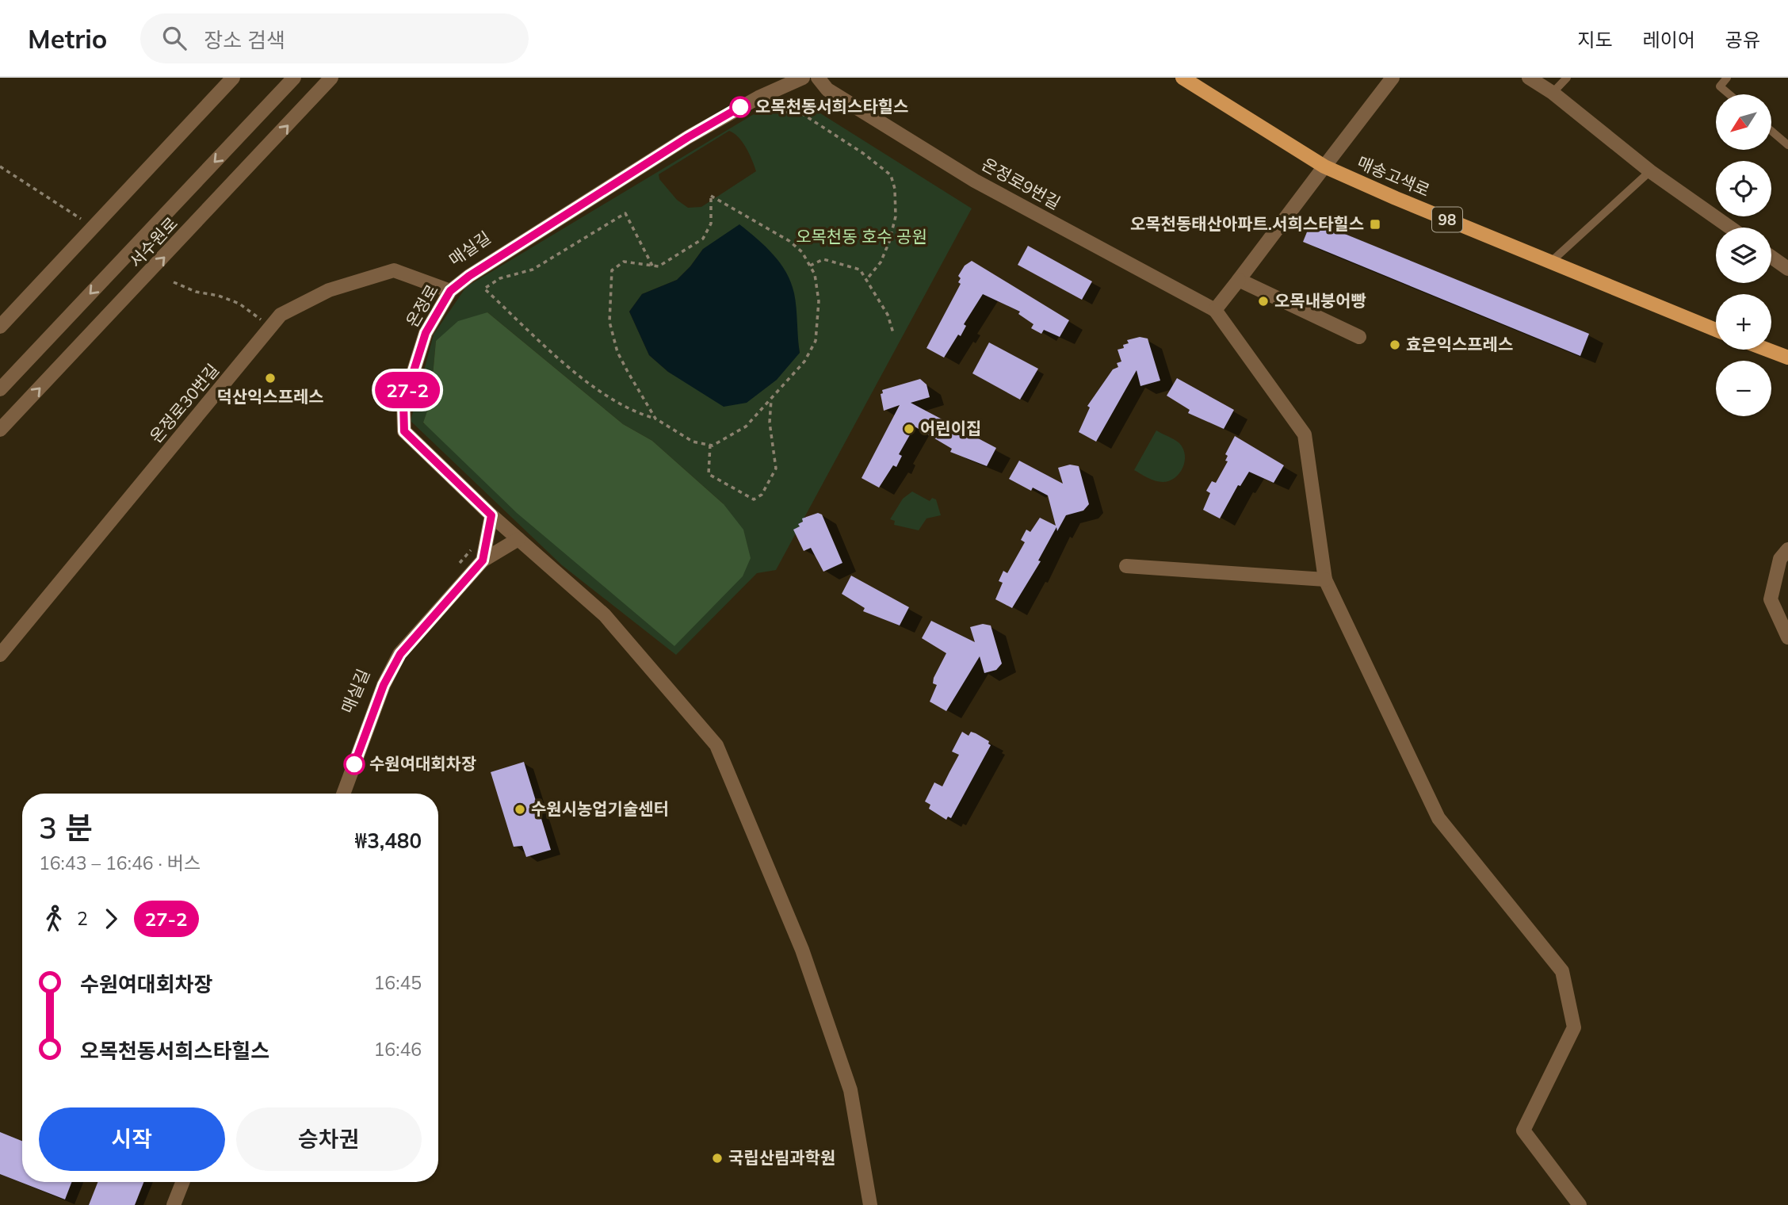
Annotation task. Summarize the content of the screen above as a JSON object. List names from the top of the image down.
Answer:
{
  "streets": {
    "main road": ["매송고색로", "98"],
    "street": [
      "온정로9번길",
      "서수원로",
      "온정로",
      "온정로30번길"
    ]
  },
  "crossings": [
    ["온정로", "온정로30번길"]
  ],
  "parks": ["오목천동 호수 공원"],
  "places": {
    "other": [
      "오목천동서희스타힐스",
      "오목내붕어빵",
      "효은익스프레스",
      "덕산익스프레스",
      "어린이집",
      "수원여대회차장",
      "수원시농업기술센터",
      "국립산림과학원"
    ],
    "transit": ["오목천동태산아파트.서희스타힐스"]
  },
  "lines": ["bus line 27-2"],
  "north": "bottom left",
  "page": {
    "header": "Metrio",
    "search": "장소 검색",
    "nav": ["지도", "레이어", "공유"],
    "on_map": "27-2",
    "map_buttons": ["+", "−"],
    "heading": ["3 분", "16:43 – 16:46 · 버스", "₩3,480"],
    "legs": ["2", "27-2"],
    "list": [
      {
        "name": "수원여대회차장",
        "value": "16:45"
      },
      {
        "name": "오목천동서희스타힐스",
        "value": "16:46"
      }
    ],
    "buttons": ["시작", "승차권"]
  }
}
